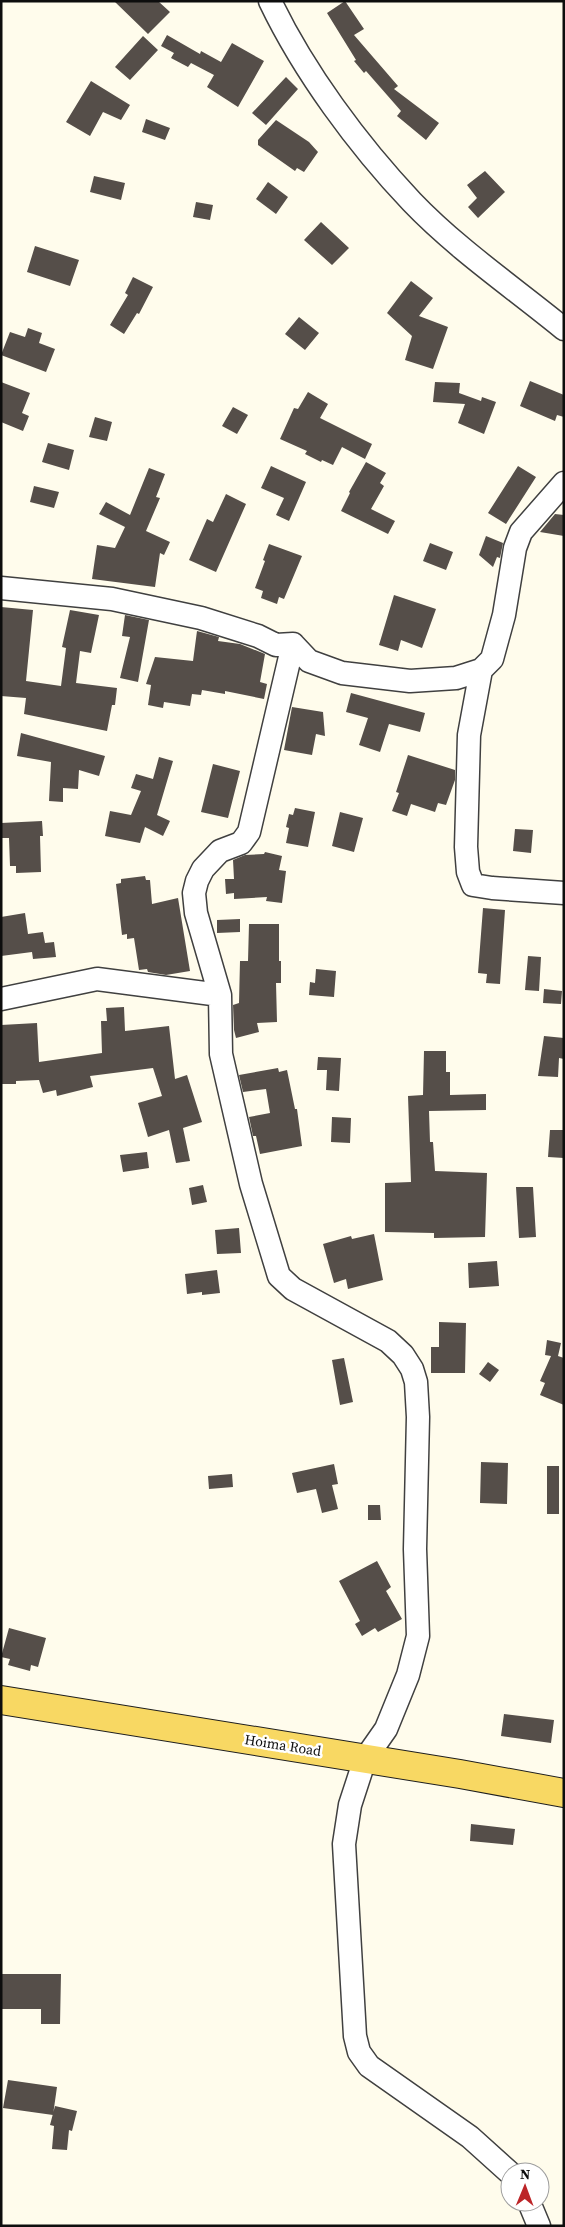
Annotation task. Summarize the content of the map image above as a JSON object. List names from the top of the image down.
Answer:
{
  "streets": {
    "main road": ["Hoima Road"]
  },
  "north": "top"
}
